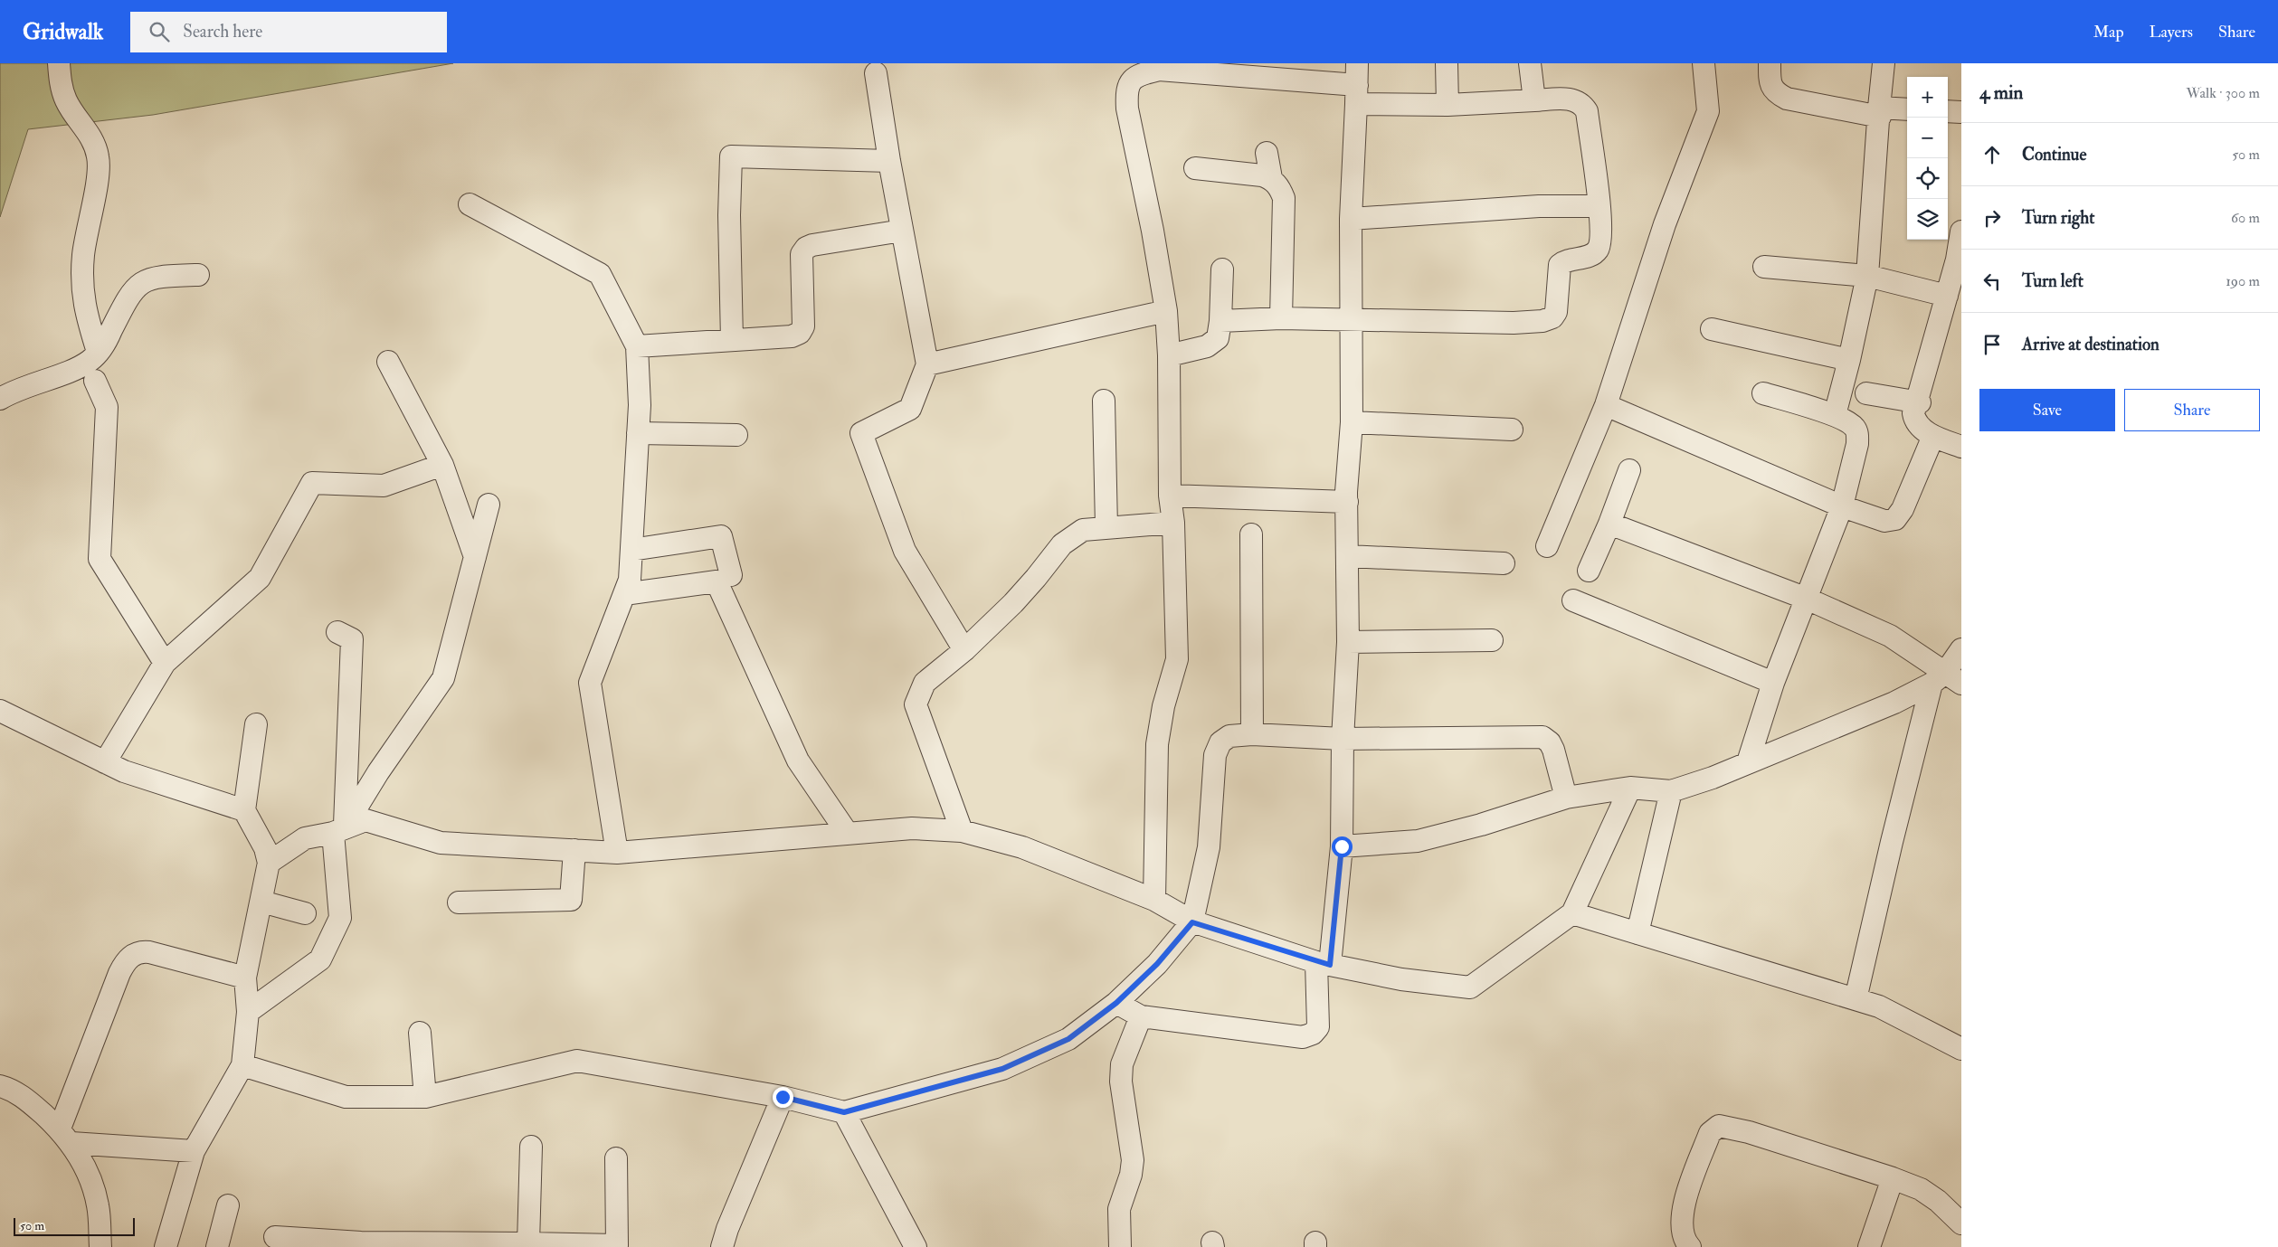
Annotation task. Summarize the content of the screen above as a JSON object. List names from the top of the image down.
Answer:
{
  "scale_bar": "50 m",
  "page": {
    "header": "Gridwalk",
    "search": "Search here",
    "nav": ["Map", "Layers", "Share"],
    "heading": ["4 min", "Walk · 300 m"],
    "map_buttons": ["+", "−"],
    "list": [
      ["Continue", "50 m"],
      ["Turn right", "60 m"],
      ["Turn left", "190 m"],
      "Arrive at destination"
    ],
    "buttons": ["Save", "Share"],
    "scale": "50 m"
  }
}
